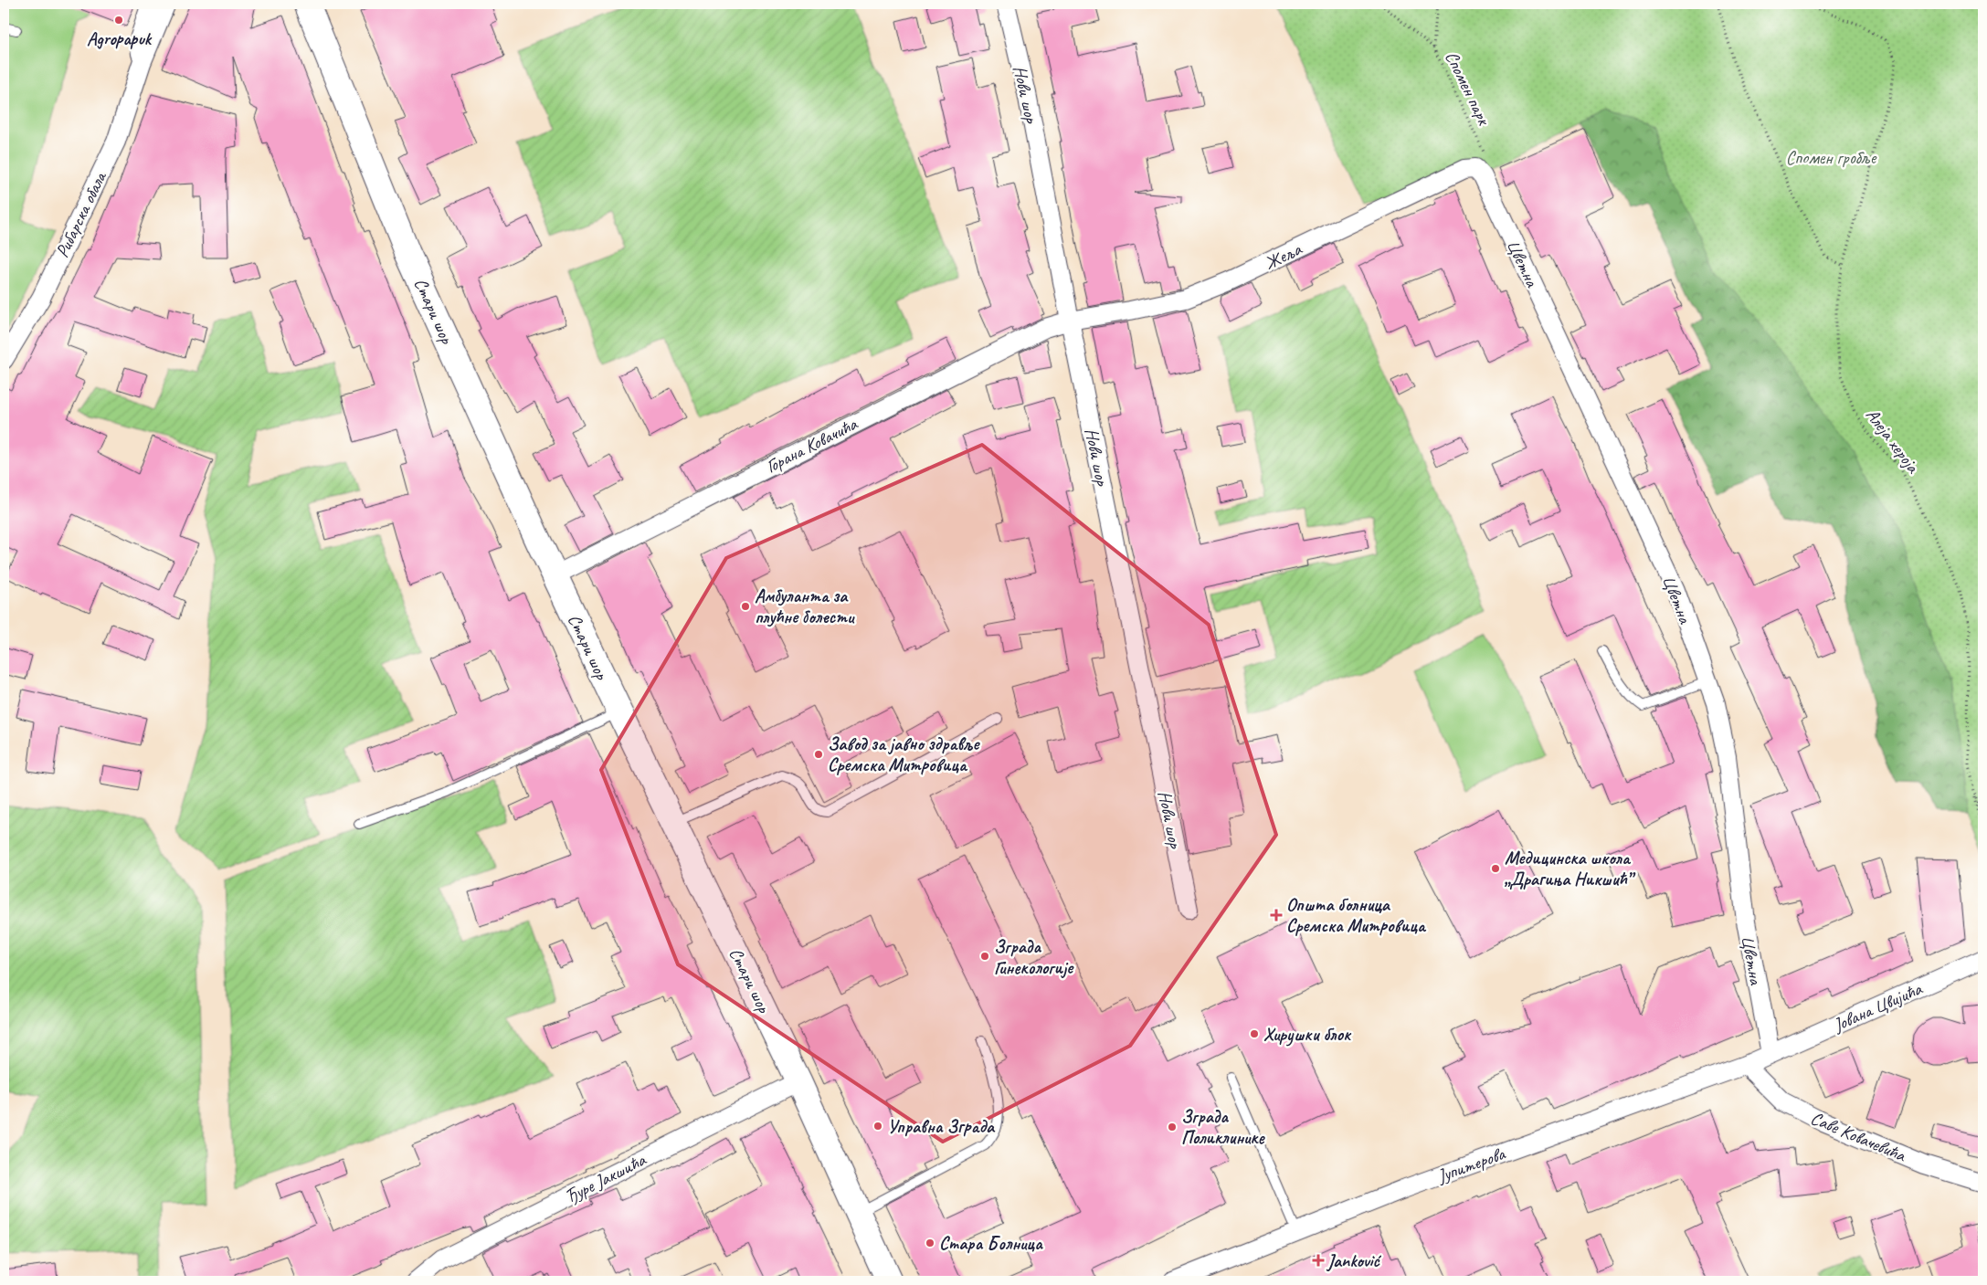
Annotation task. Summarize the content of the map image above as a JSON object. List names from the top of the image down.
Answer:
{
  "streets": {
    "main road": ["Стари шор"],
    "street": [
      "Нови шор",
      "Рибарска обала",
      "Жеља",
      "Цветна",
      "Горана Ковачића",
      "Јована Цвијића",
      "Саве Ковачевића",
      "Јупитерова",
      "Ђуре Јакшића"
    ],
    "path": ["Спомен парк", "Алеја хероја"]
  },
  "crossings": [
    ["Спомен парк", "Жеља"],
    ["Спомен парк", "Цветна"],
    ["Нови шор", "Жеља"],
    ["Нови шор", "Горана Ковачића"],
    ["Жеља", "Цветна"],
    ["Жеља", "Горана Ковачића"],
    ["Цветна", "Јована Цвијића"],
    ["Цветна", "Јупитерова"],
    ["Стари шор", "Горана Ковачића"],
    ["Стари шор", "Ђуре Јакшића"],
    ["Јована Цвијића", "Јупитерова"],
    ["Саве Ковачевића", "Јупитерова"]
  ],
  "parks": ["Спомен гробље"],
  "places": {
    "other": [
      "Agropapuk",
      "Амбуланта за плућне болести",
      "Завод за јавно здравље Сремска Митровица",
      "Медицинска школа „Драгиња Никшић”",
      "Зграда Гинекологије",
      "Хирушки блок",
      "Управна Зграда",
      "Зграда Поликлинике",
      "Стара Болница"
    ],
    "health": ["Општа болница Сремска Митровица", "Janković"]
  }
}
